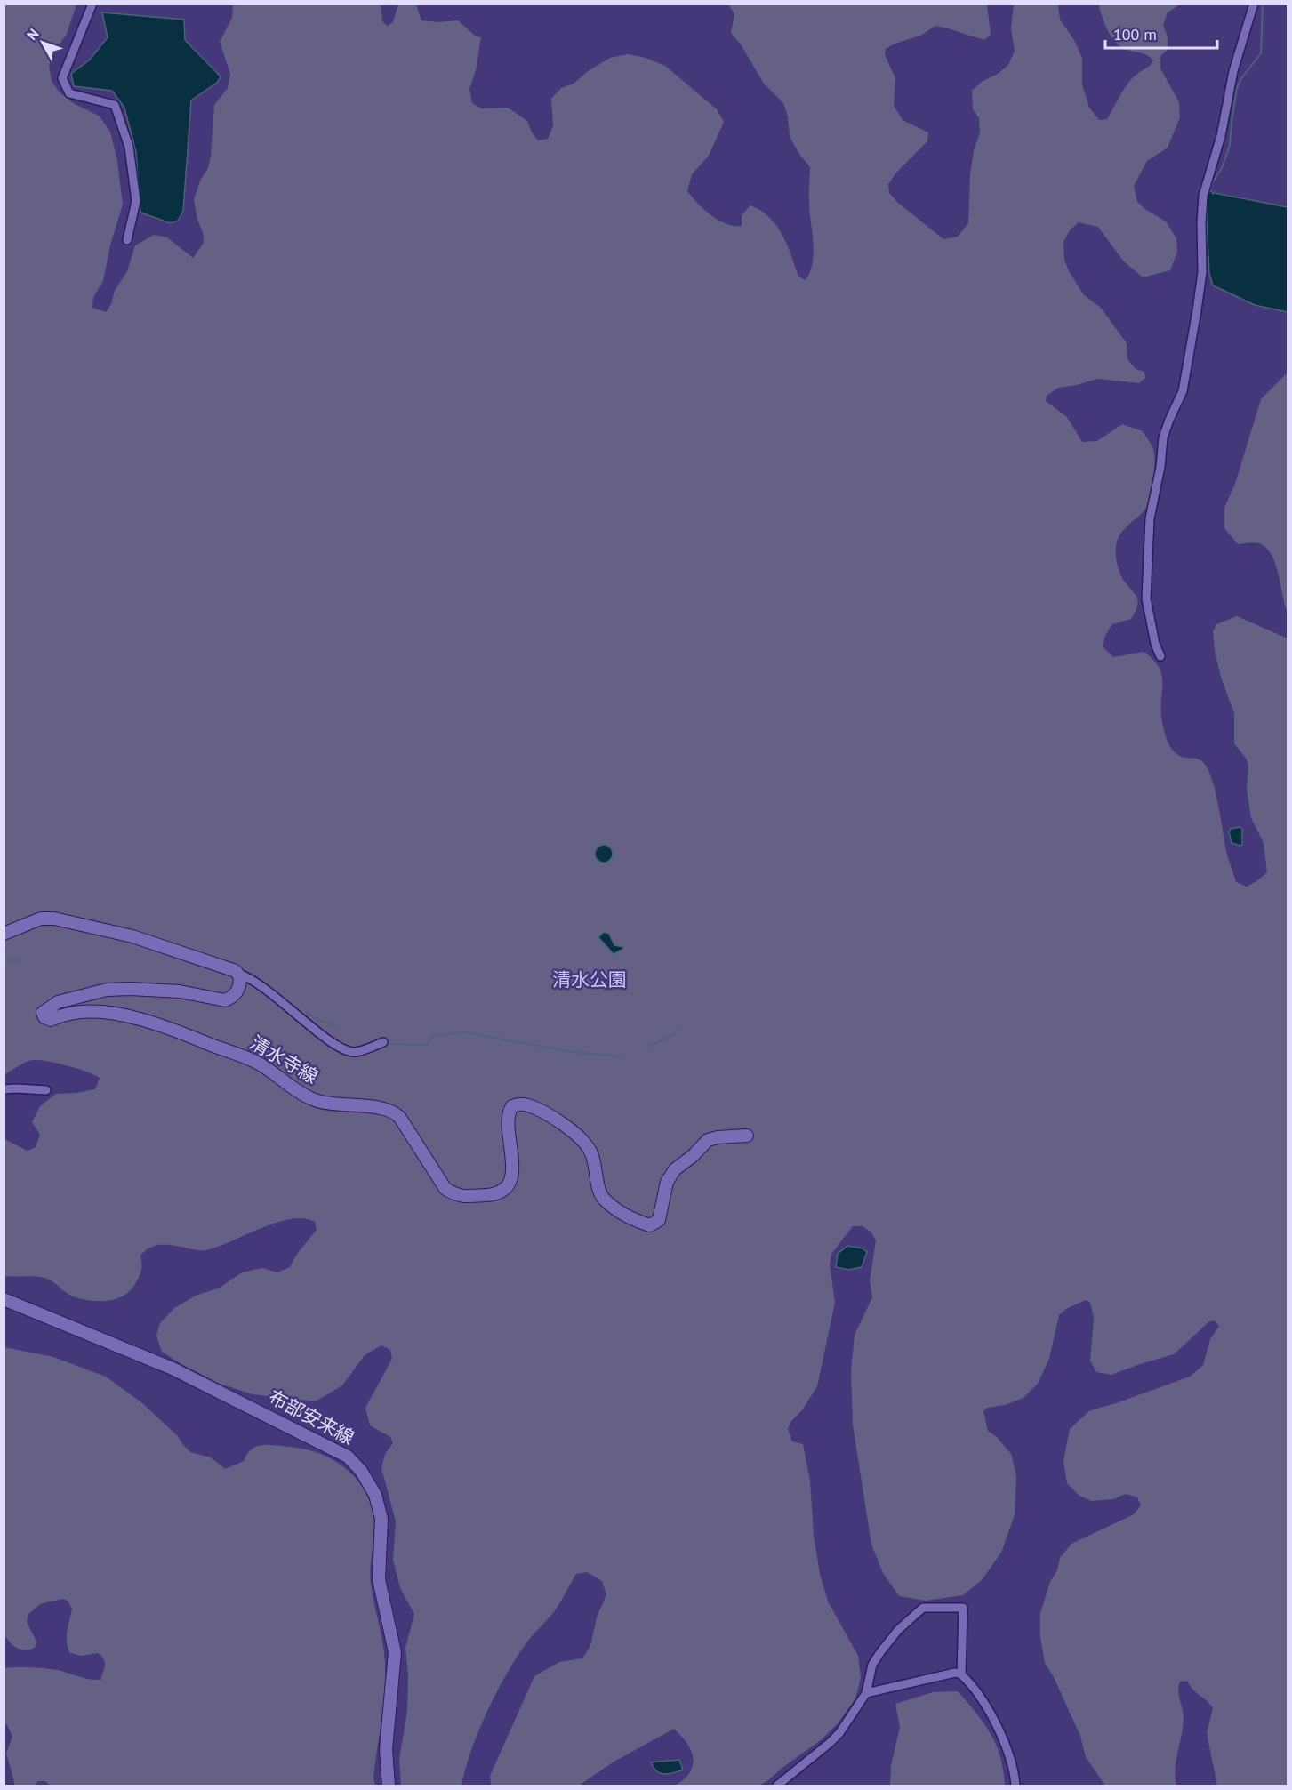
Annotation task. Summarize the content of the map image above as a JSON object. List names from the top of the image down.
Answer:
{
  "streets": {
    "main road": ["清水寺線", "布部安来線"]
  },
  "parks": ["清水公園"],
  "scale_bar": "100 m",
  "north": "top left"
}
